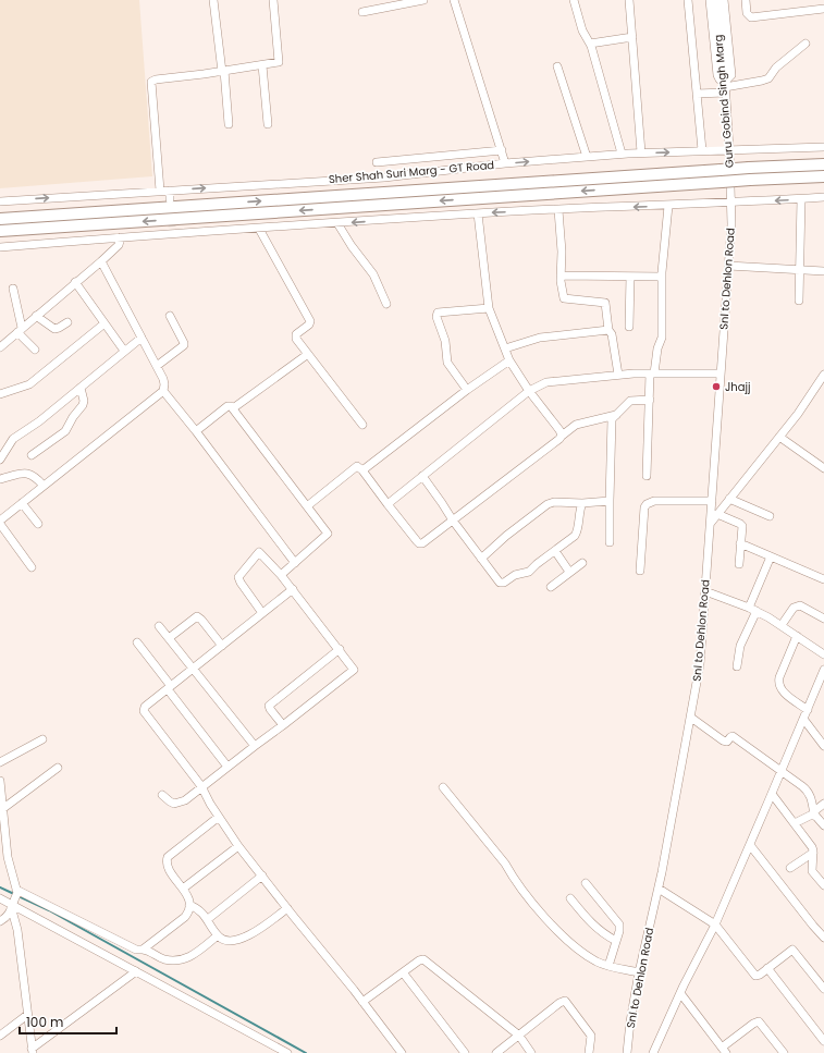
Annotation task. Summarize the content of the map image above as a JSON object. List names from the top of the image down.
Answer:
{
  "streets": {
    "highway": ["Sher Shah Suri Marg - GT Road"],
    "street": ["Guru Gobind Singh Marg", "Snl to Dehlon Road"]
  },
  "crossings": [
    ["Guru Gobind Singh Marg", "Sher Shah Suri Marg - GT Road"],
    ["Guru Gobind Singh Marg", "Snl to Dehlon Road"]
  ],
  "places": ["Jhajj"],
  "scale_bar": "100 m"
}
